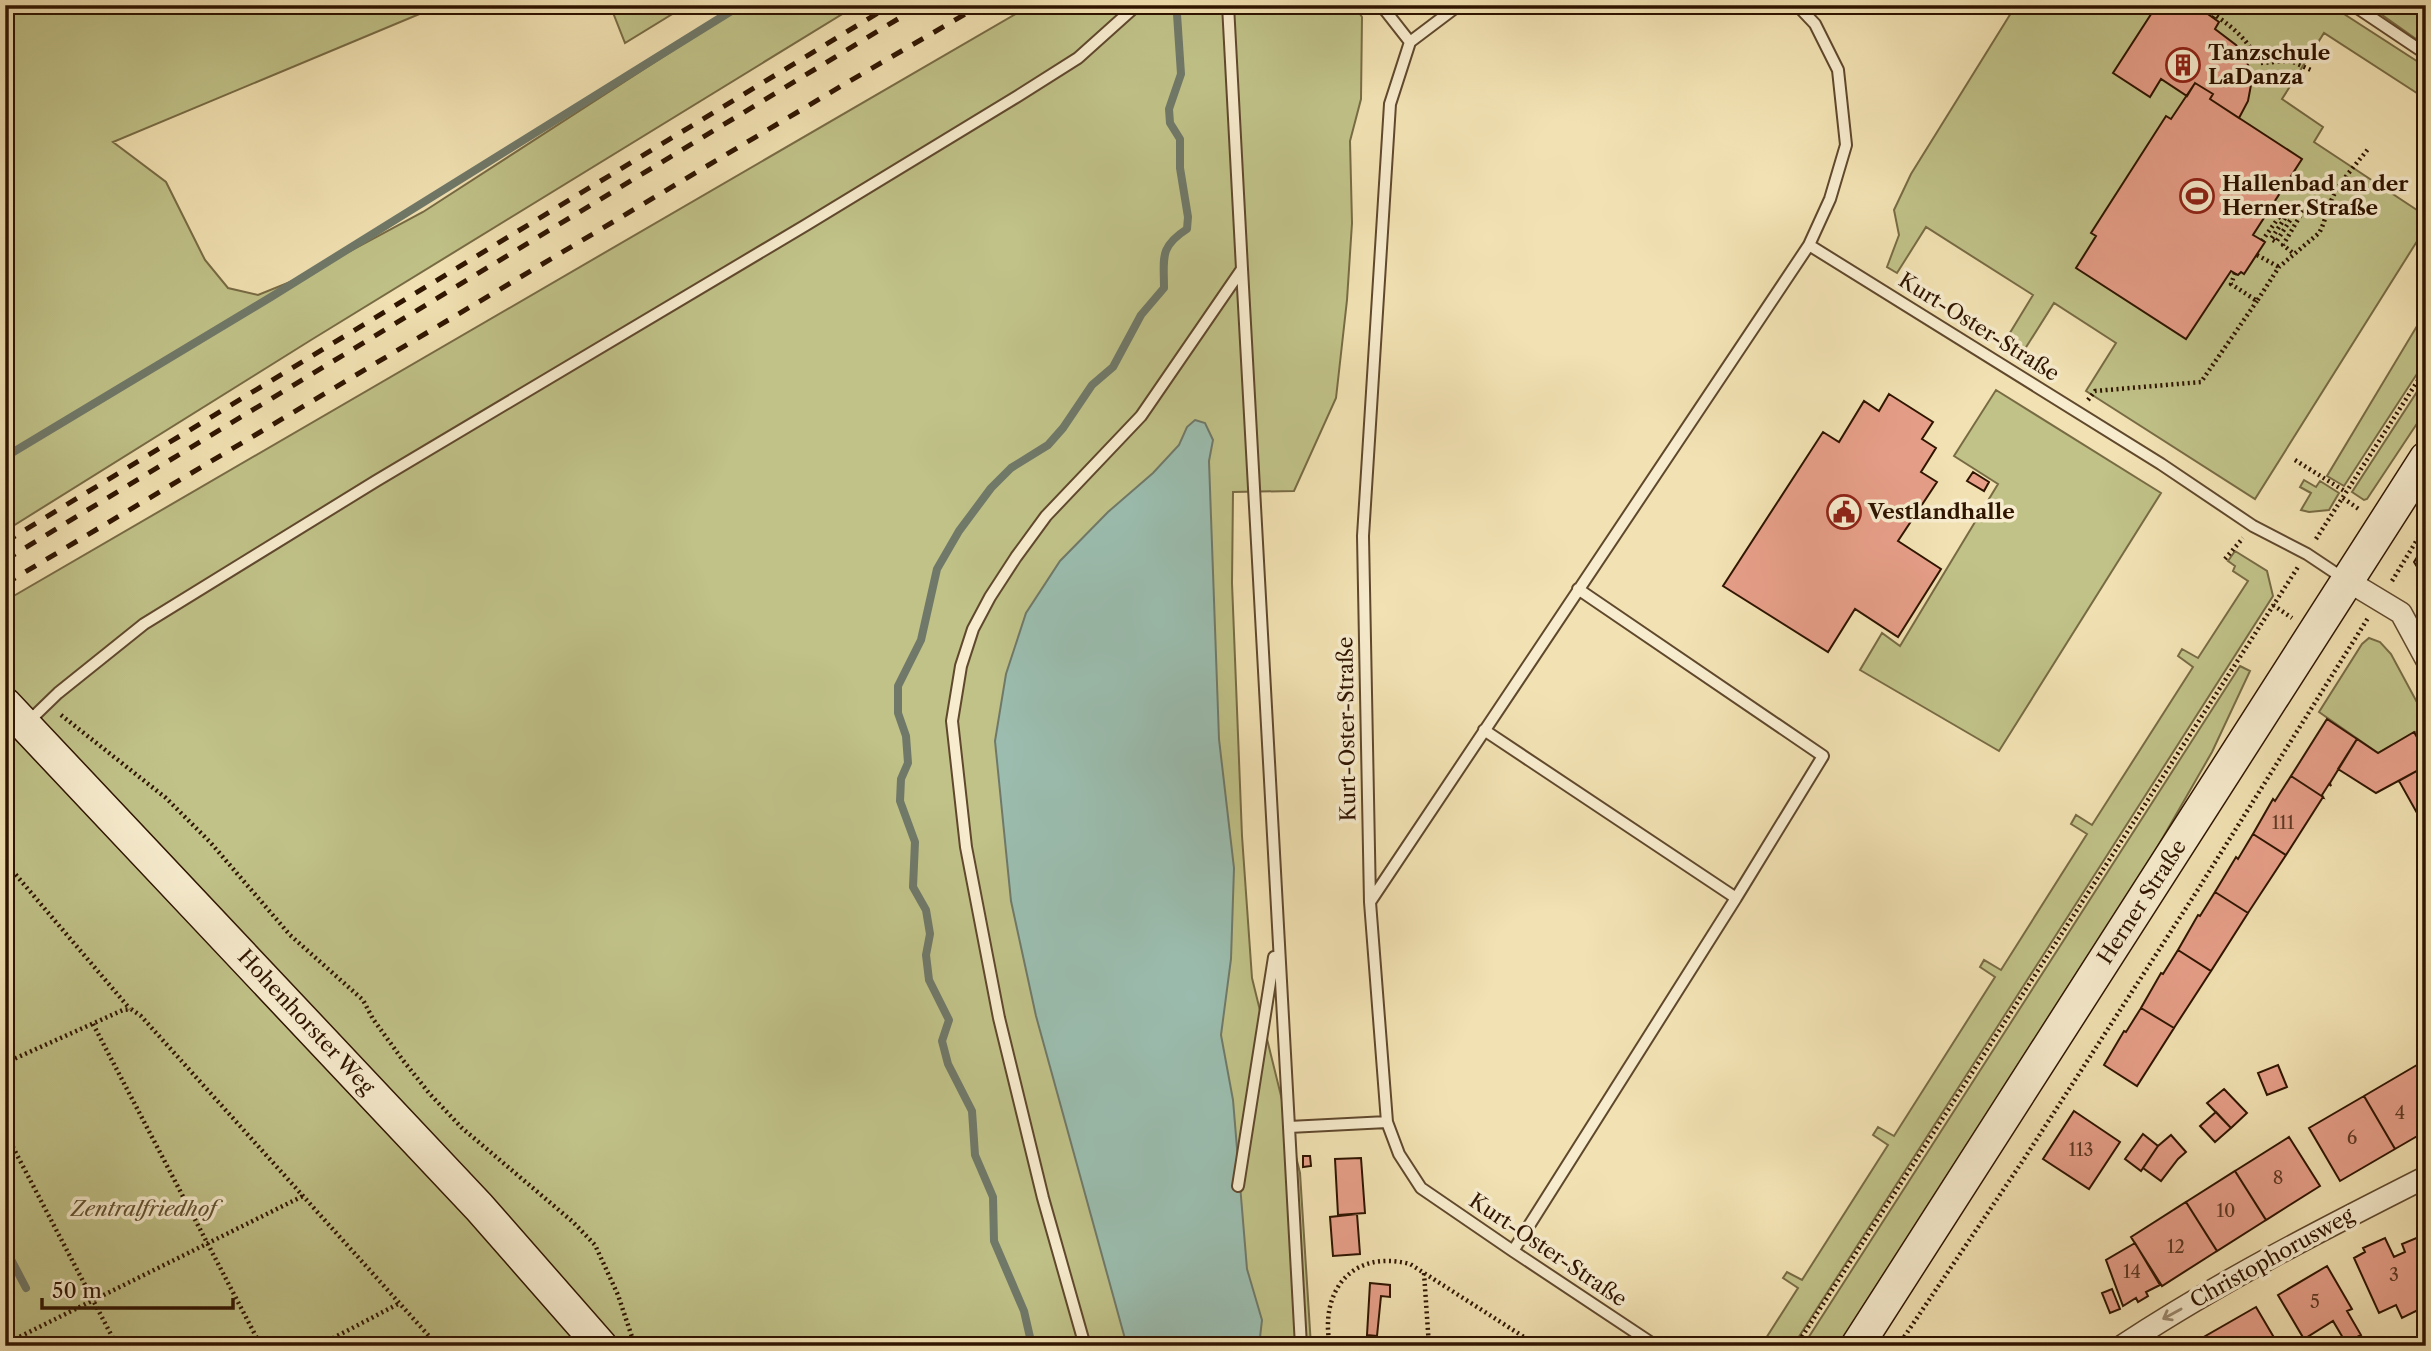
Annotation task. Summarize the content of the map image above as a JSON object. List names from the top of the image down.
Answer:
{
  "streets": {
    "main road": ["Herner Straße", "Hohenhorster Weg"],
    "street": ["Christophorusweg"],
    "lane": ["Kurt-Oster-Straße"]
  },
  "crossings": [
    ["Kurt-Oster-Straße", "Herner Straße"]
  ],
  "one_way": ["Christophorusweg"],
  "parks": ["Zentralfriedhof"],
  "places": {
    "building": ["Tanzschule LaDanza"],
    "sports": ["Hallenbad an der Herner Straße"],
    "public building": ["Vestlandhalle"]
  },
  "house_numbers": [
    "111",
    "4",
    "6",
    "113",
    "8",
    "10",
    "12",
    "14",
    "3",
    "5"
  ],
  "scale_bar": "50 m"
}
